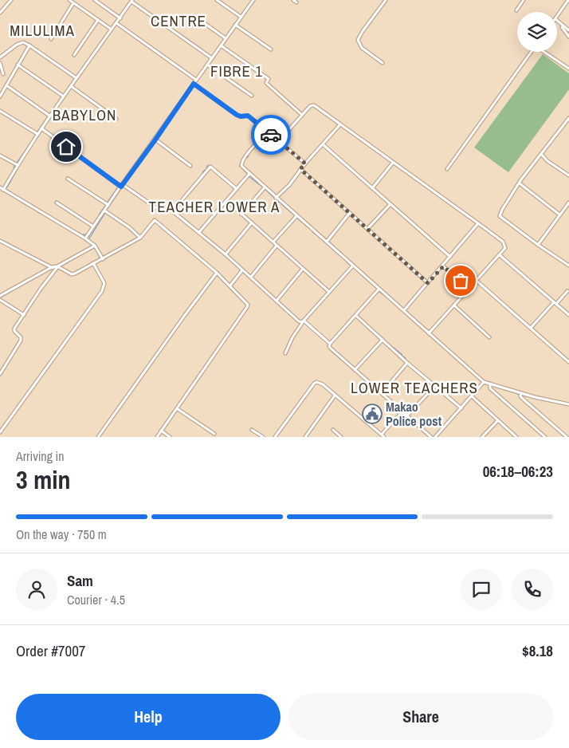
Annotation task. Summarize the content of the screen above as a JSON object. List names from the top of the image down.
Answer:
{
  "districts": [
    "CENTRE",
    "MILULIMA",
    "FIBRE 1",
    "BABYLON",
    "TEACHER LOWER A",
    "LOWER TEACHERS"
  ],
  "places": {
    "public building": ["Makao Police post"]
  },
  "page": {
    "heading": ["3 min", "Arriving in", "06:18–06:23"],
    "panel": [
      "Sam",
      "Courier · 4.5",
      "Order #7007",
      "$8.18"
    ],
    "bar": "On the way · 750 m",
    "buttons": ["Help", "Share"]
  }
}
